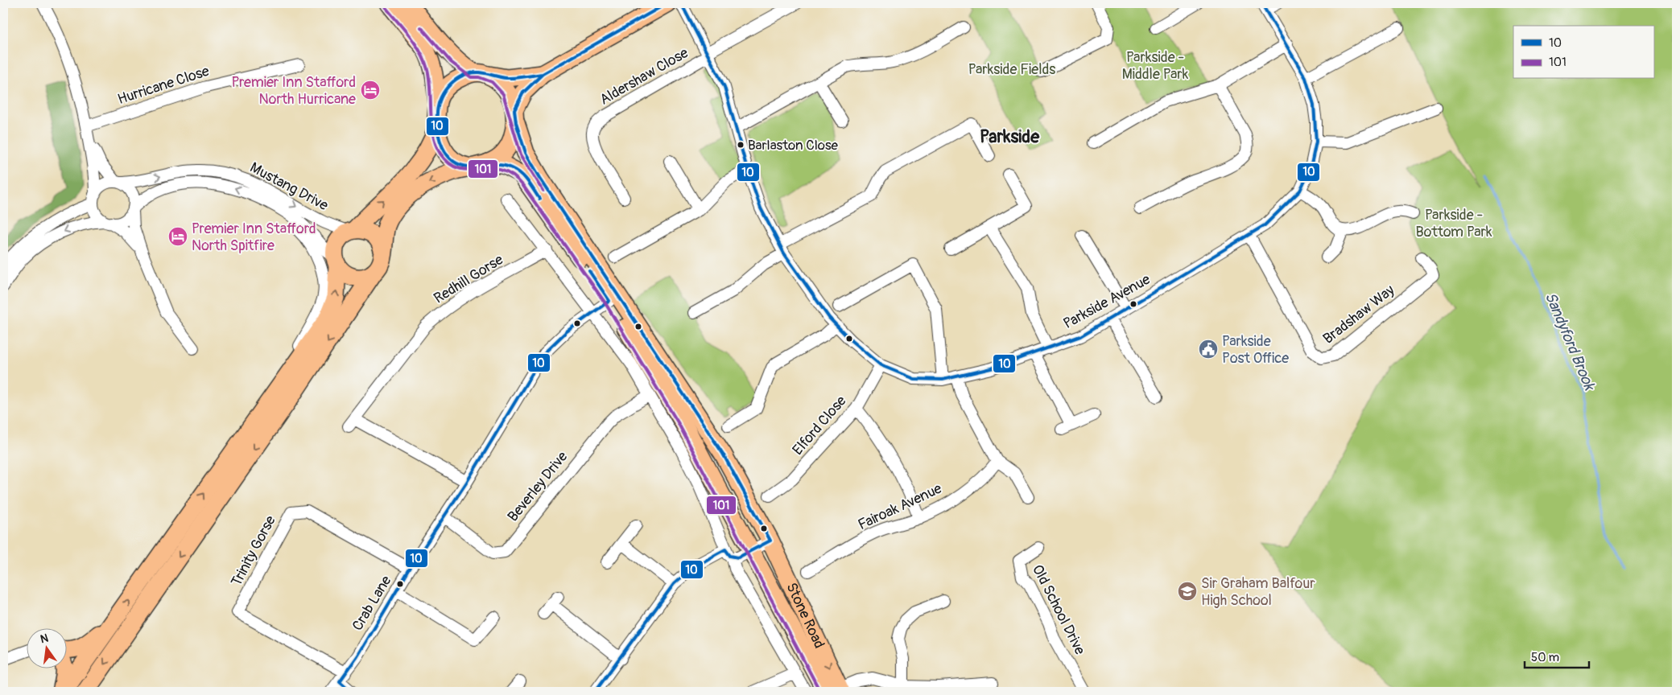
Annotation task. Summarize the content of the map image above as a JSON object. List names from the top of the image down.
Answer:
{
  "streets": {
    "highway": ["Stone Road"],
    "street": [
      "Aldershaw Close",
      "Hurricane Close",
      "Mustang Drive",
      "Redhill Gorse",
      "Parkside Avenue",
      "Bradshaw Way",
      "Elford Close",
      "Beverley Drive",
      "Fairoak Avenue",
      "Trinity Gorse",
      "Crab Lane",
      "Old School Drive"
    ]
  },
  "crossings": [
    ["Aldershaw Close", "Parkside Avenue"],
    ["Redhill Gorse", "Crab Lane"],
    ["Parkside Avenue", "Bradshaw Way"],
    ["Parkside Avenue", "Elford Close"],
    ["Beverley Drive", "Crab Lane"],
    ["Trinity Gorse", "Crab Lane"],
    ["Crab Lane", "Stone Road"]
  ],
  "districts": ["Parkside"],
  "water": ["Sandyford Brook"],
  "parks": ["Parkside - Middle Park", "Parkside Fields", "Parkside - Bottom Park"],
  "places": {
    "hotel": ["Premier Inn Stafford North Hurricane", "Premier Inn Stafford North Spitfire"],
    "other": ["Barlaston Close"],
    "public building": ["Parkside Post Office"],
    "school or university": ["Sir Graham Balfour High School"]
  },
  "lines": ["transit line 10", "transit line 101"],
  "legend": ["10", "101"],
  "scale_bar": "50 m",
  "north": "top"
}
